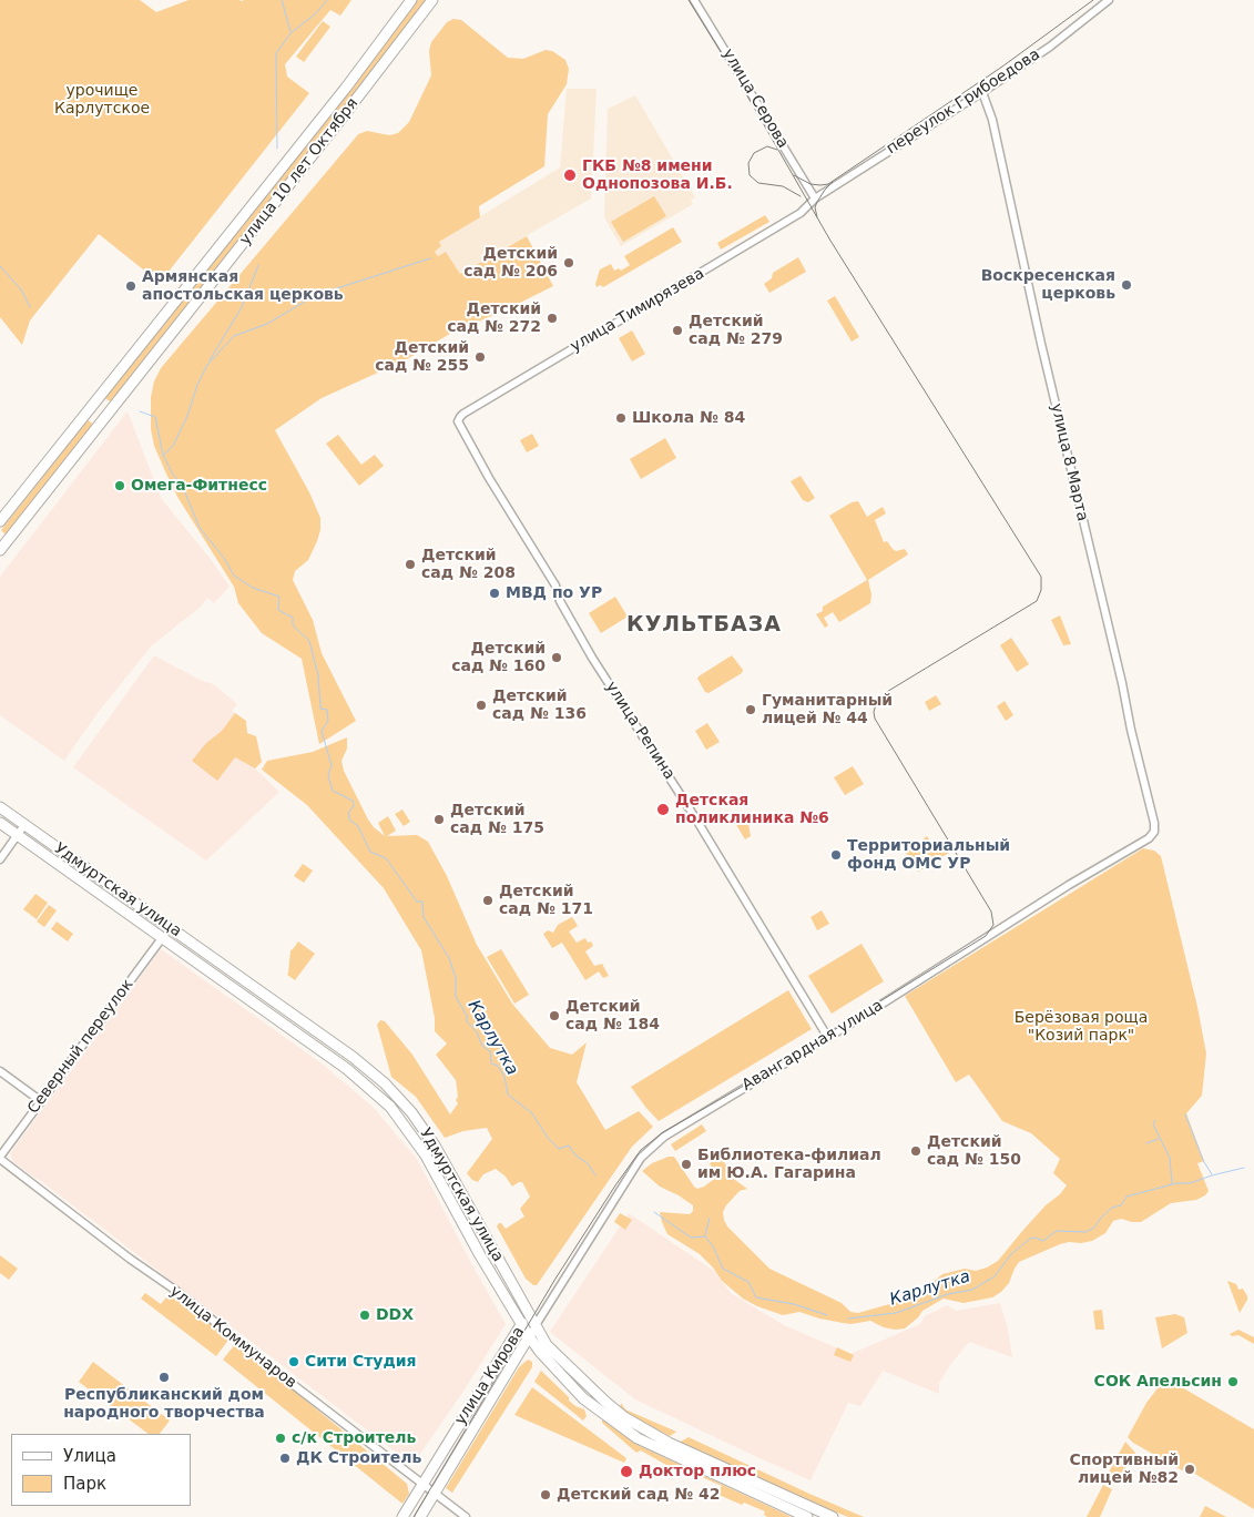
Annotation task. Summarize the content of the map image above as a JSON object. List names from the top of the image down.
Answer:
{
  "streets": {
    "main road": ["улица 10 лет Октября", "Удмуртская улица", "улица Кирова"],
    "street": [
      "улица Серова",
      "переулок Грибоедова",
      "улица Тимирязева",
      "улица 8 Марта",
      "улица Репина",
      "Авангардная улица",
      "Северный переулок",
      "улица Коммунаров"
    ]
  },
  "crossings": [
    ["улица Серова", "переулок Грибоедова"],
    ["улица Серова", "улица Тимирязева"],
    ["переулок Грибоедова", "улица Тимирязева"],
    ["переулок Грибоедова", "улица 8 Марта"],
    ["улица Тимирязева", "улица Репина"],
    ["улица 8 Марта", "Авангардная улица"],
    ["улица Репина", "Авангардная улица"],
    ["Удмуртская улица", "Авангардная улица"],
    ["Удмуртская улица", "Северный переулок"],
    ["Удмуртская улица", "улица Кирова"],
    ["Авангардная улица", "улица Кирова"],
    ["Северный переулок", "улица Коммунаров"],
    ["улица Коммунаров", "улица Кирова"]
  ],
  "districts": ["КУЛЬТБАЗА"],
  "water": ["Карлутка"],
  "parks": ["урочище Карлутское", "Берёзовая роща \"Козий парк\""],
  "places": [
    "ГКБ №8 имени Однопозова И.Б.",
    "Детский сад № 206",
    "Воскресенская церковь",
    "Армянская апостольская церковь",
    "Детский сад № 272",
    "Детский сад № 279",
    "Детский сад № 255",
    "Школа № 84",
    "Омега-Фитнесс",
    "Детский сад № 208",
    "МВД по УР",
    "Детский сад № 160",
    "Детский сад № 136",
    "Гуманитарный лицей № 44",
    "Детская поликлиника №6",
    "Детский сад № 175",
    "Территориальный фонд ОМС УР",
    "Детский сад № 171",
    "Детский сад № 184",
    "Детский сад № 150",
    "Библиотека-филиал им Ю.А. Гагарина",
    "DDX",
    "Сити Студия",
    "Республиканский дом народного творчества",
    "СОК Апельсин",
    "с/к Строитель",
    "ДК Строитель",
    "Спортивный лицей №82",
    "Доктор плюс",
    "Детский сад № 42"
  ],
  "legend": ["Улица", "Парк"]
}
